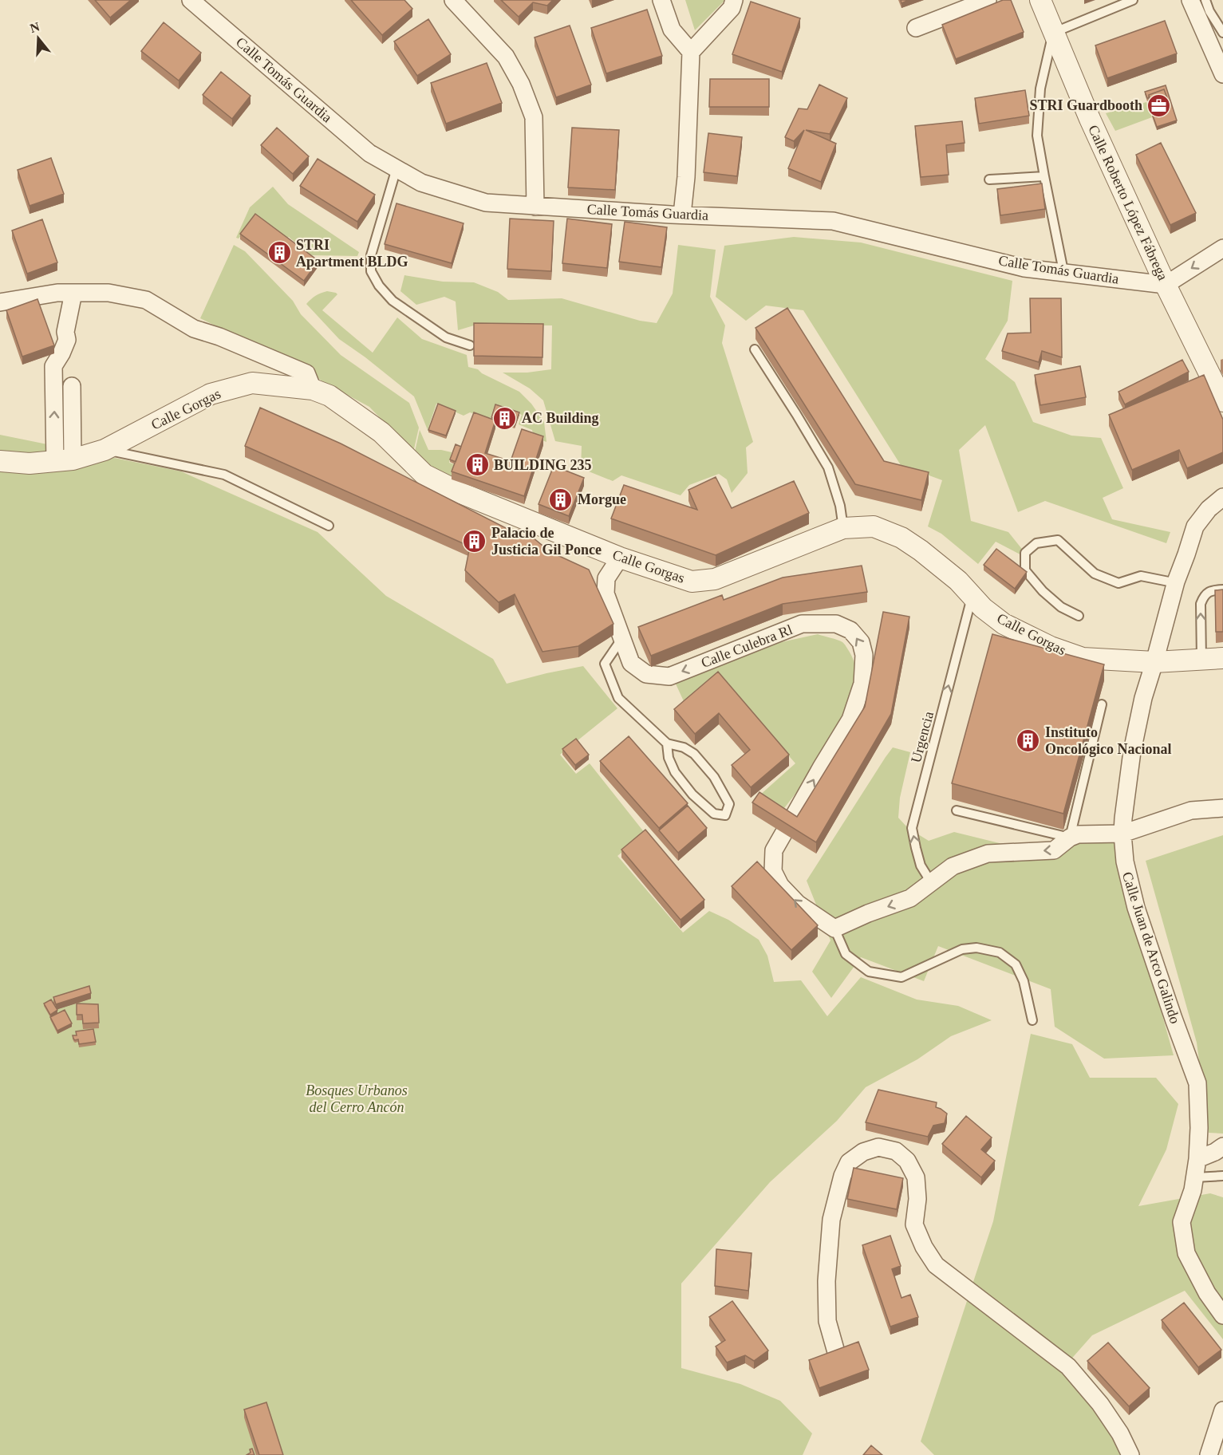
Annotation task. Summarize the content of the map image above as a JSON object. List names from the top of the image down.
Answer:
{
  "streets": {
    "street": [
      "Calle Tomás Guardia",
      "Calle Roberto López Fábrega",
      "Calle Gorgas",
      "Calle Culebra Rl",
      "Calle Juan de Arco Galindo"
    ],
    "lane": ["Urgencia"]
  },
  "crossings": [
    ["Calle Tomás Guardia", "Calle Roberto López Fábrega"],
    ["Calle Gorgas", "Calle Culebra Rl"],
    ["Calle Gorgas", "Urgencia"],
    ["Calle Gorgas", "Calle Juan de Arco Galindo"]
  ],
  "one_way": ["Urgencia"],
  "parks": ["Bosques Urbanos del Cerro Ancón"],
  "places": {
    "office": ["STRI Guardbooth"],
    "building": [
      "STRI Apartment BLDG",
      "AC Building",
      "BUILDING 235",
      "Morgue",
      "Palacio de Justicia Gil Ponce",
      "Instituto Oncológico Nacional"
    ]
  },
  "north": "top"
}
